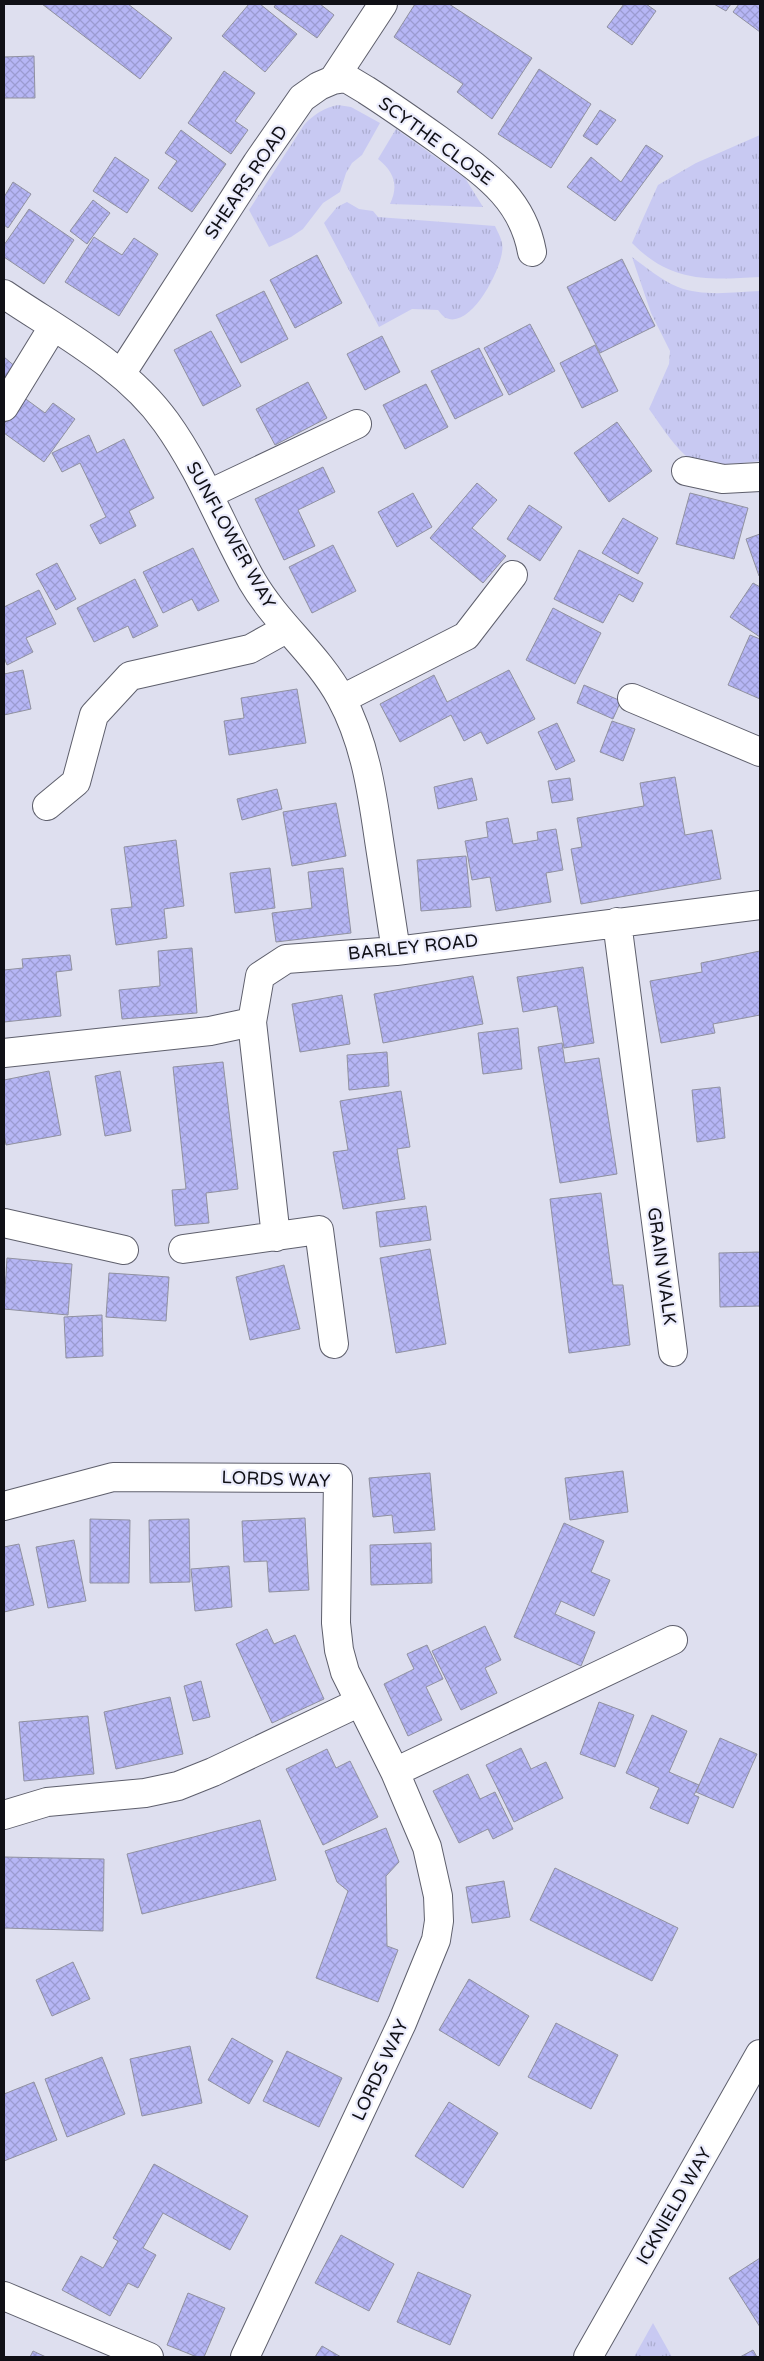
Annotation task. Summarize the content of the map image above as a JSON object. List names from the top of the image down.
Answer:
{
  "streets": {
    "street": [
      "SCYTHE CLOSE",
      "SHEARS ROAD",
      "SUNFLOWER WAY",
      "BARLEY ROAD",
      "GRAIN WALK",
      "LORDS WAY",
      "ICKNIELD WAY"
    ]
  },
  "crossings": [
    ["SCYTHE CLOSE", "SHEARS ROAD"],
    ["SHEARS ROAD", "SUNFLOWER WAY"],
    ["SUNFLOWER WAY", "BARLEY ROAD"],
    ["BARLEY ROAD", "GRAIN WALK"]
  ]
}
